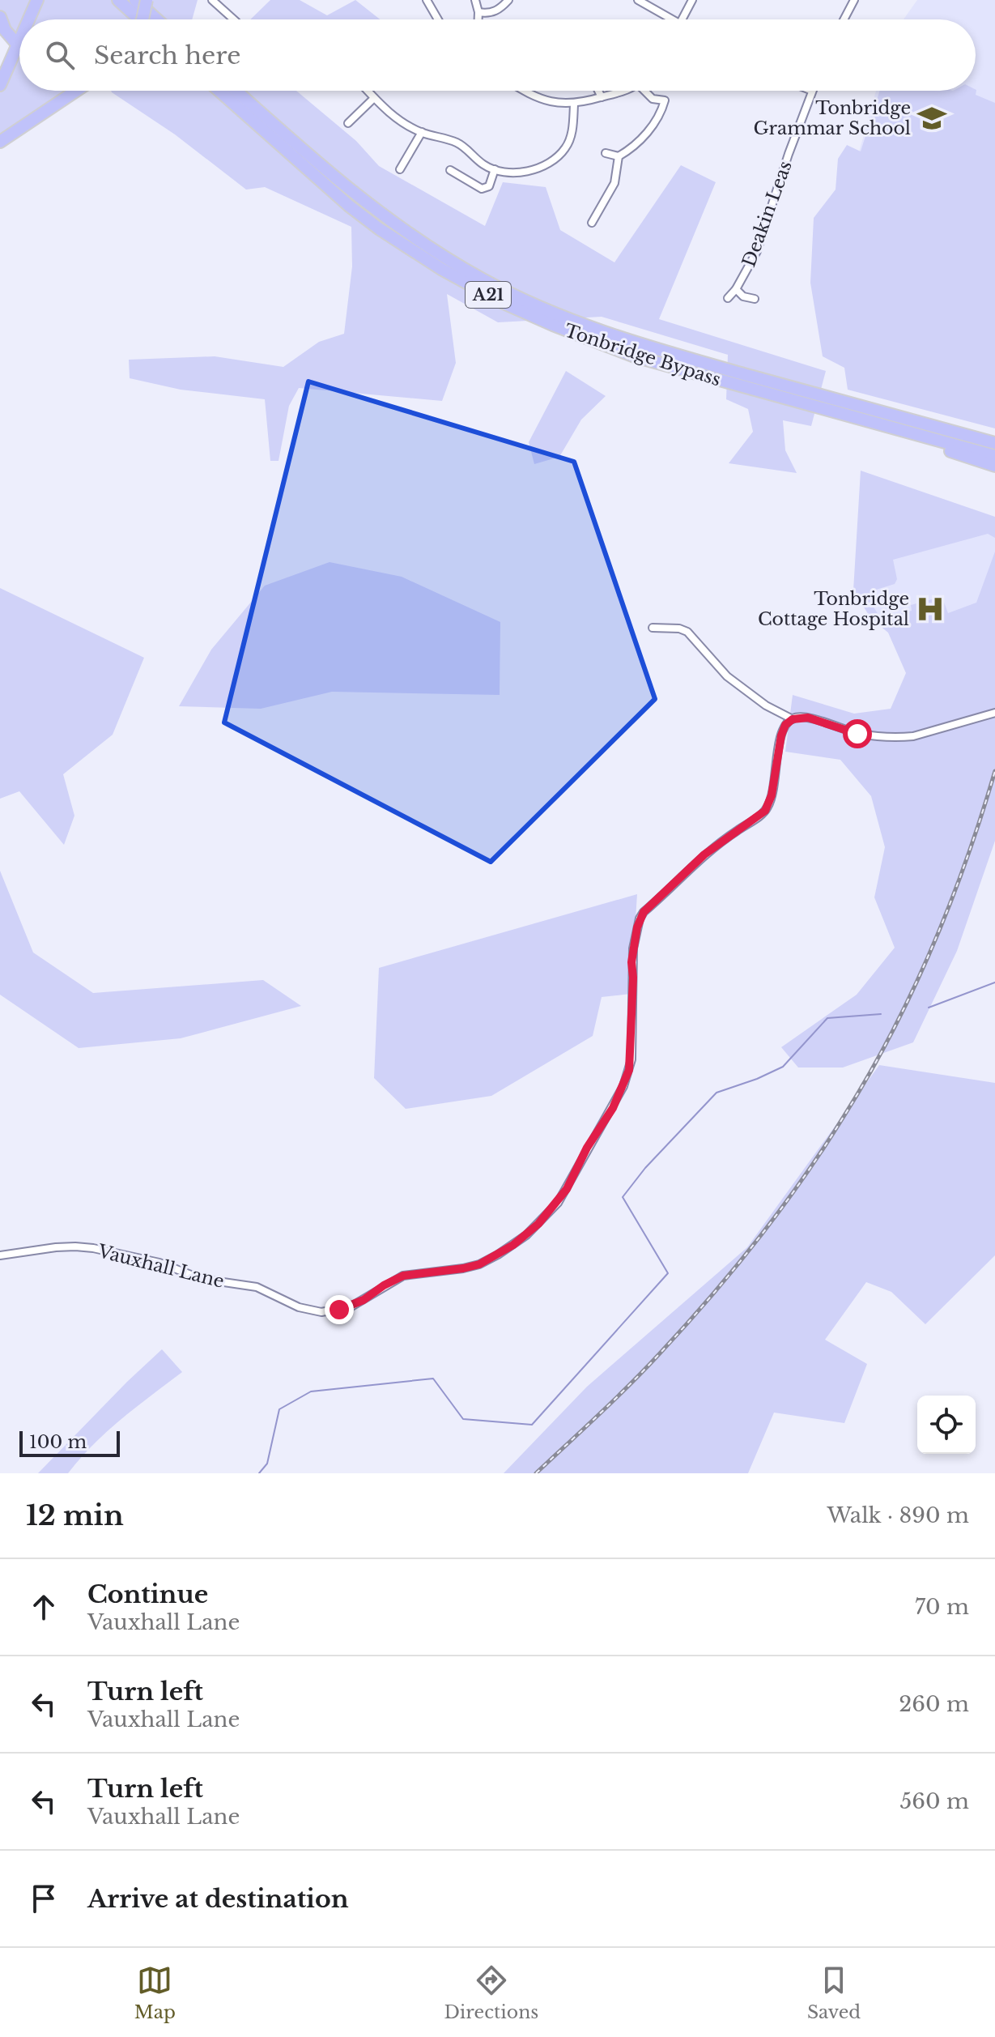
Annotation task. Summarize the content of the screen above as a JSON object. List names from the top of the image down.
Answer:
{
  "streets": {
    "highway": ["A21", "Tonbridge Bypass"],
    "street": ["Deakin Leas", "Vauxhall Lane"]
  },
  "places": {
    "school or university": ["Tonbridge Grammar School"],
    "hospital": ["Tonbridge Cottage Hospital"]
  },
  "scale_bar": "100 m",
  "page": {
    "search": "Search here",
    "scale": "100 m",
    "heading": ["12 min", "Walk · 890 m"],
    "list": [
      ["Continue", "Vauxhall Lane", "70 m"],
      ["Turn left", "Vauxhall Lane", "260 m"],
      ["Turn left", "Vauxhall Lane", "560 m"],
      "Arrive at destination"
    ],
    "nav": ["Map", "Directions", "Saved"]
  }
}
